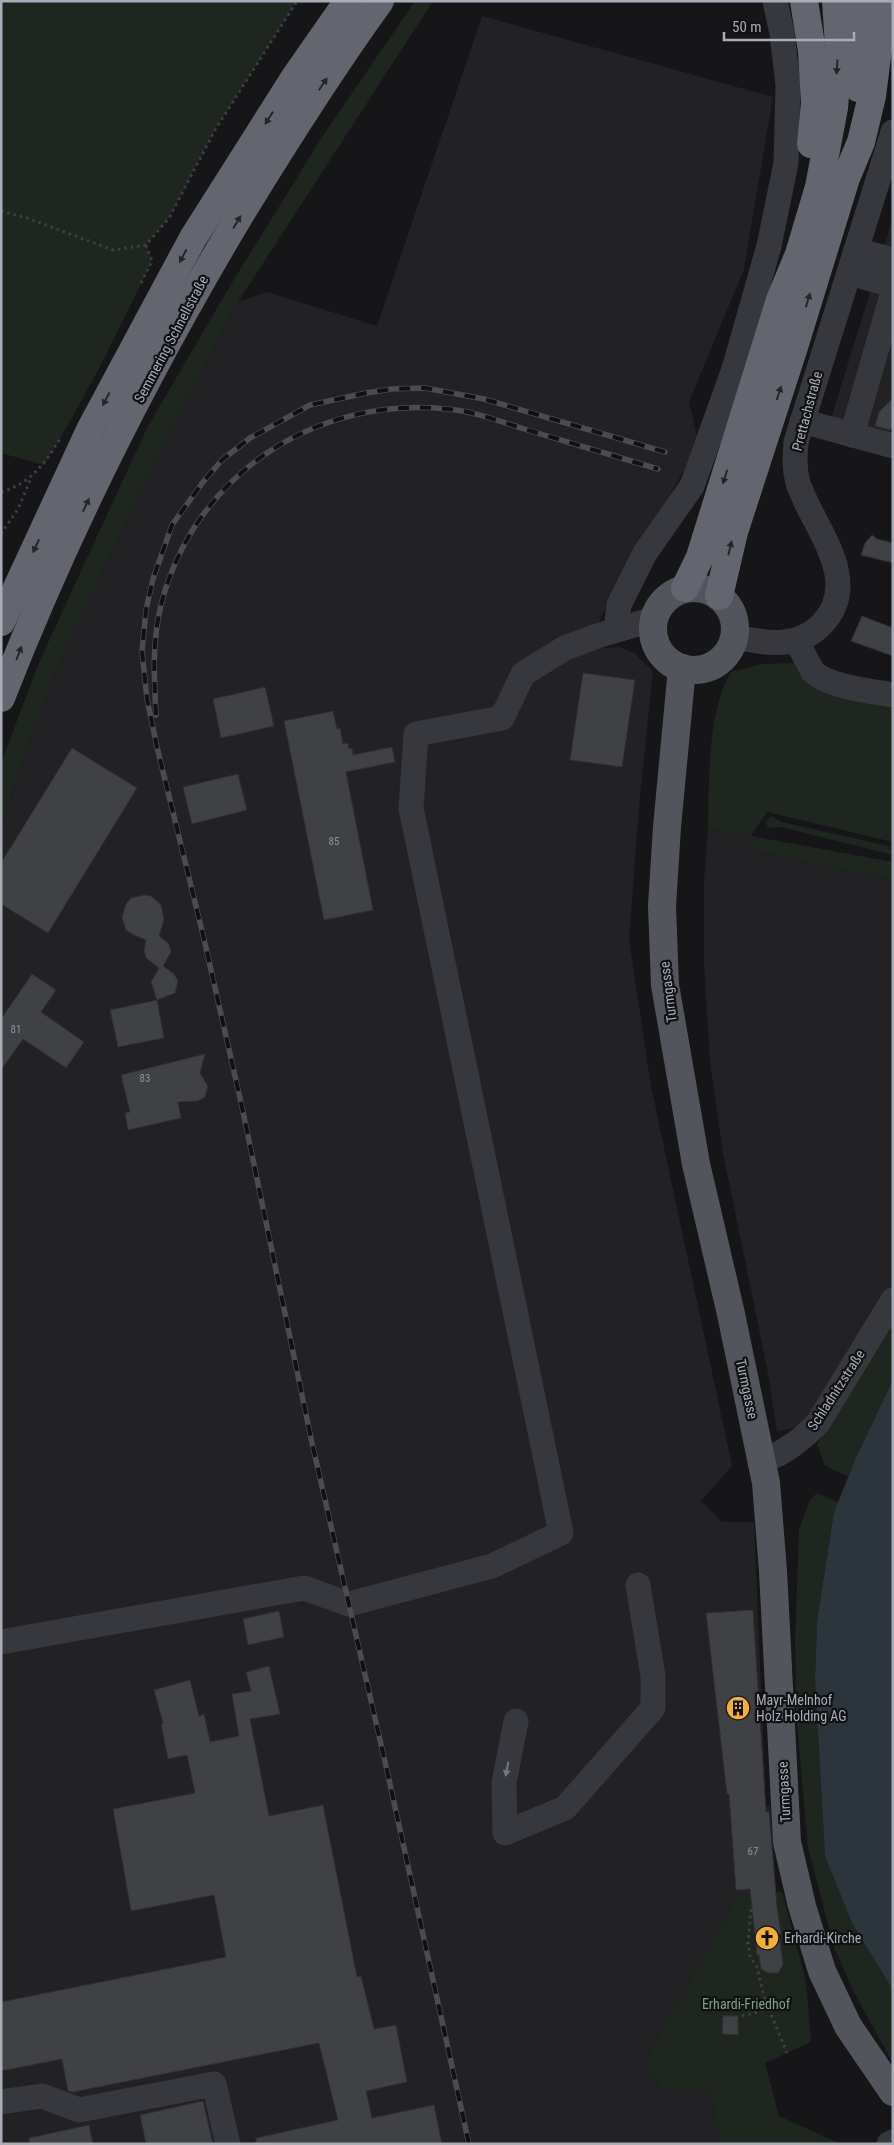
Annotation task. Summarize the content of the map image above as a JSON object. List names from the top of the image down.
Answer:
{
  "streets": {
    "highway": ["Semmering Schnellstraße"],
    "main road": ["Turmgasse"],
    "street": ["Prettachstraße", "Schladnitzstraße"]
  },
  "crossings": [
    ["Prettachstraße", "Turmgasse"],
    ["Turmgasse", "Schladnitzstraße"]
  ],
  "parks": ["Erhardi-Friedhof"],
  "places": {
    "building": ["Mayr-Melnhof Holz Holding AG"],
    "church": ["Erhardi-Kirche"]
  },
  "house_numbers": [
    "85",
    "81",
    "83",
    "67"
  ],
  "scale_bar": "50 m"
}
